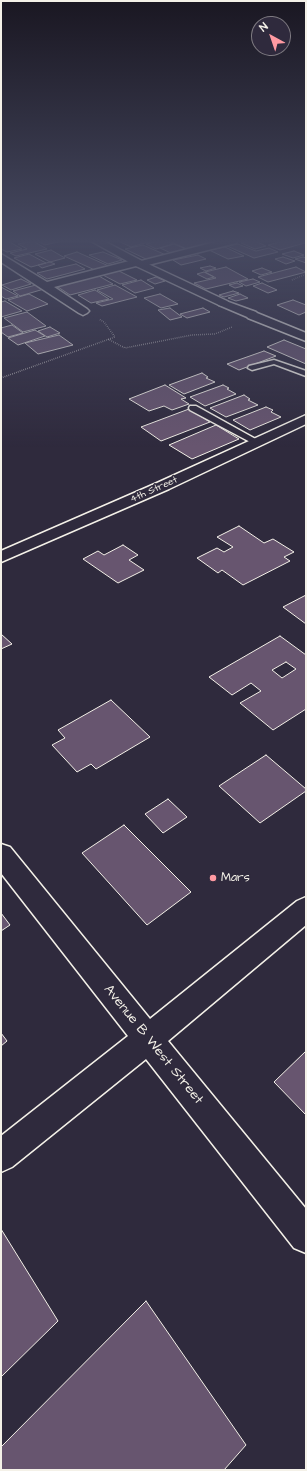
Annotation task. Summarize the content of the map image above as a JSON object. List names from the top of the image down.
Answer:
{
  "streets": {
    "street": ["4th Street", "Avenue B West Street"]
  },
  "places": ["Mars"],
  "north": "top left"
}
